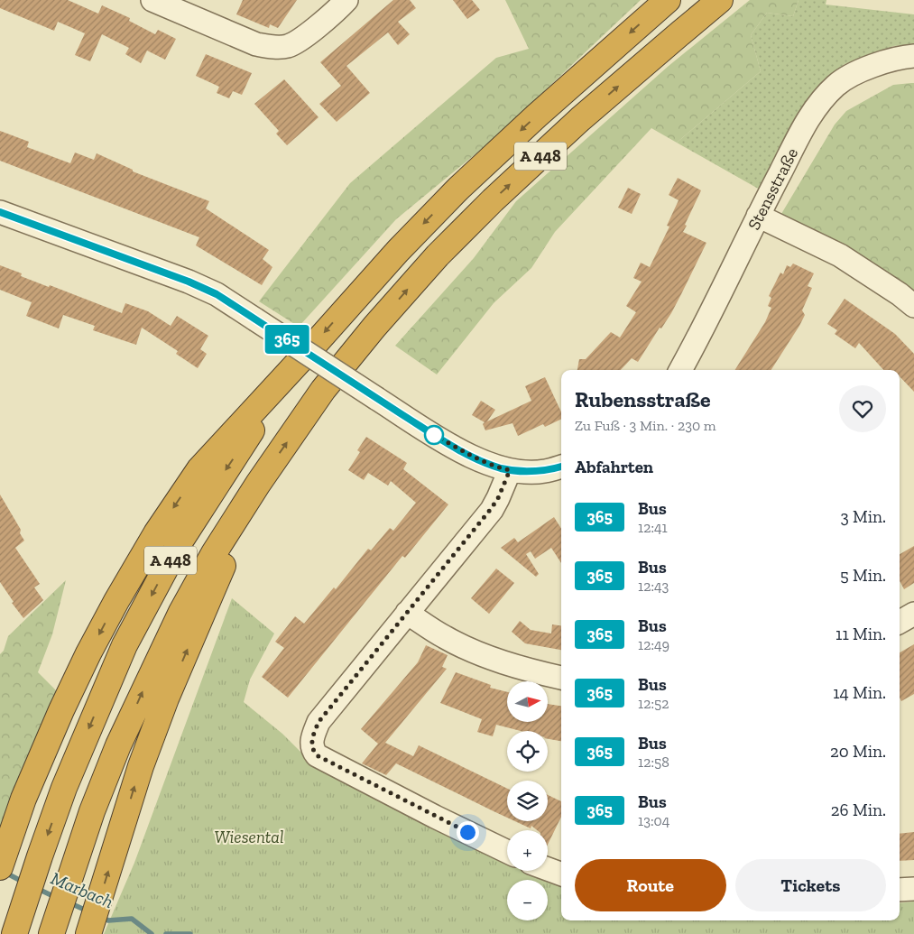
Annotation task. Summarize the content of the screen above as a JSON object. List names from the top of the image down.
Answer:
{
  "streets": {
    "highway": ["A 448"],
    "street": ["Stensstraße"]
  },
  "water": ["Marbach"],
  "parks": ["Wiesental"],
  "lines": ["bus line 365"],
  "north": "right",
  "page": {
    "on_map": "365",
    "heading": [
      ["Rubensstraße", "Zu Fuß · 3 Min. · 230 m"],
      "Abfahrten"
    ],
    "list": [
      {
        "mark": "365",
        "name": "Bus",
        "note": "12:41",
        "value": "3 Min."
      },
      {
        "mark": "365",
        "name": "Bus",
        "note": "12:43",
        "value": "5 Min."
      },
      {
        "mark": "365",
        "name": "Bus",
        "note": "12:49",
        "value": "11 Min."
      },
      {
        "mark": "365",
        "name": "Bus",
        "note": "12:52",
        "value": "14 Min."
      },
      {
        "mark": "365",
        "name": "Bus",
        "note": "12:58",
        "value": "20 Min."
      },
      {
        "mark": "365",
        "name": "Bus",
        "note": "13:04",
        "value": "26 Min."
      }
    ],
    "map_buttons": ["+", "−"],
    "buttons": ["Route", "Tickets"]
  }
}
